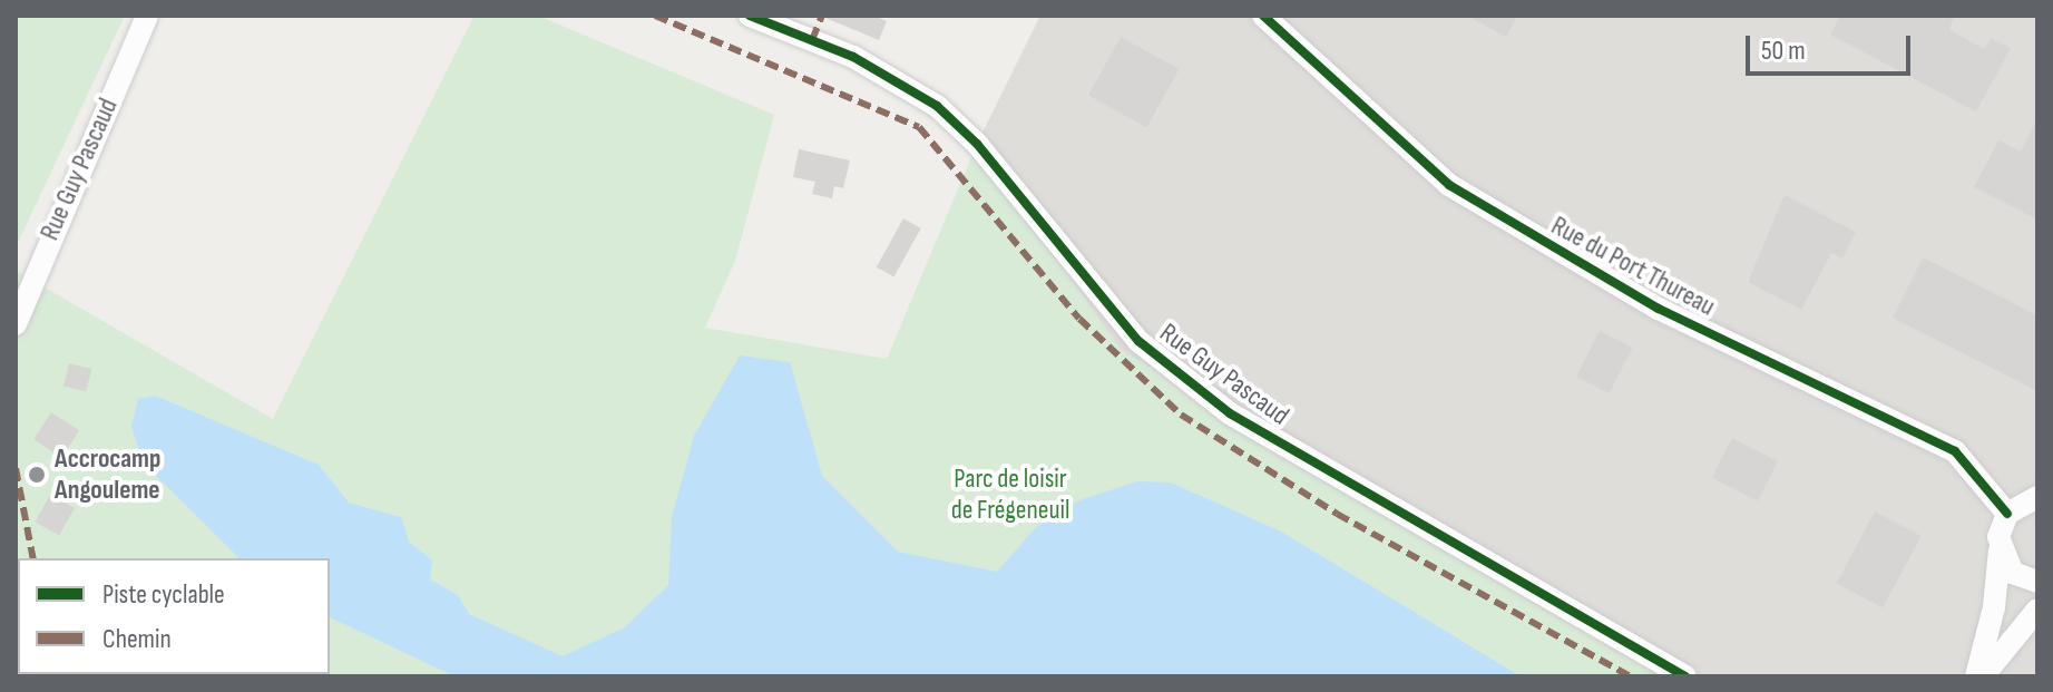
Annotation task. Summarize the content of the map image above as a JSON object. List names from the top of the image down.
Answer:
{
  "streets": {
    "street": ["Rue Guy Pascaud", "Rue du Port Thureau"]
  },
  "parks": ["Parc de loisir de Frégeneuil"],
  "places": ["Accrocamp Angouleme"],
  "legend": ["Piste cyclable", "Chemin"],
  "scale_bar": "50 m"
}
